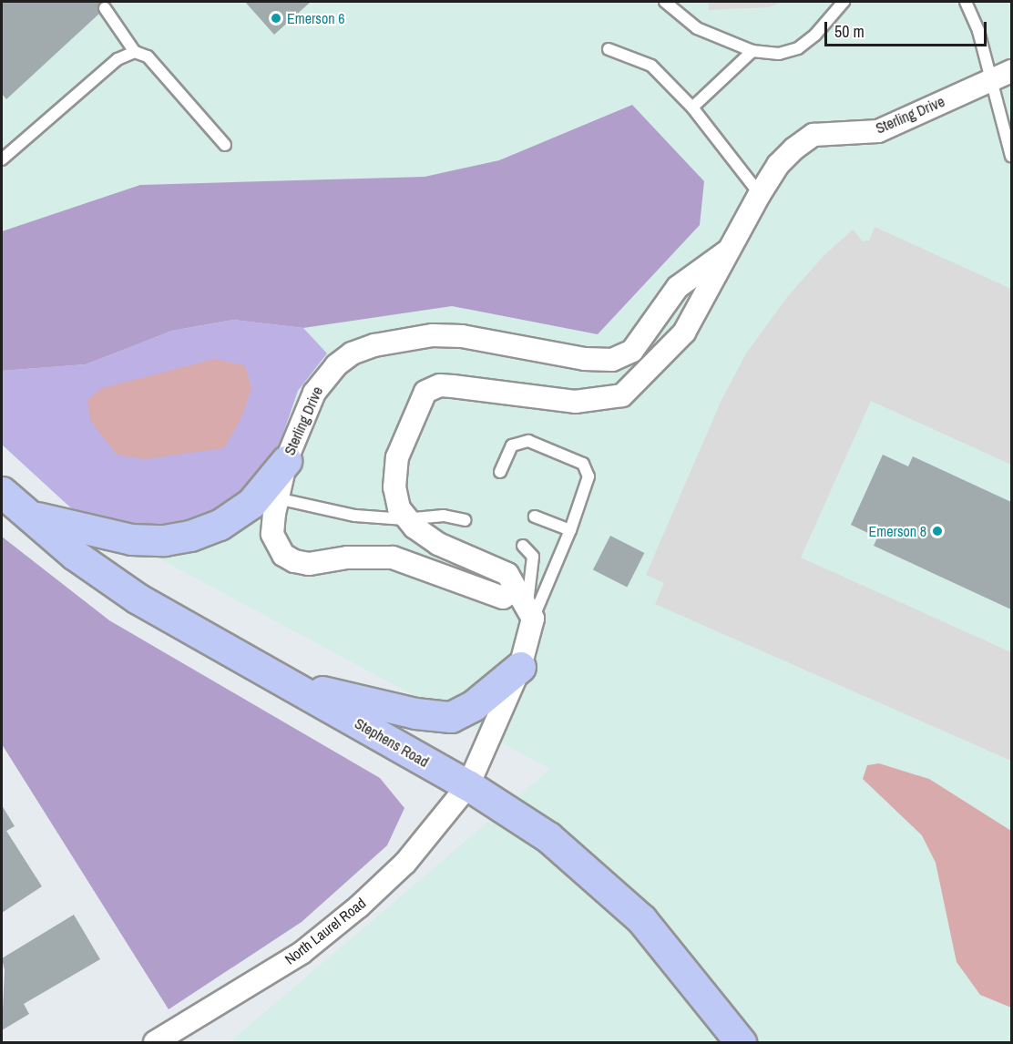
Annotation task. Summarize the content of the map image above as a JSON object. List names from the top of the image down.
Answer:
{
  "streets": {
    "street": ["Sterling Drive", "Stephens Road", "North Laurel Road"]
  },
  "crossings": [
    ["Stephens Road", "North Laurel Road"]
  ],
  "places": ["Emerson 6", "Emerson 8"],
  "scale_bar": "50 m"
}
